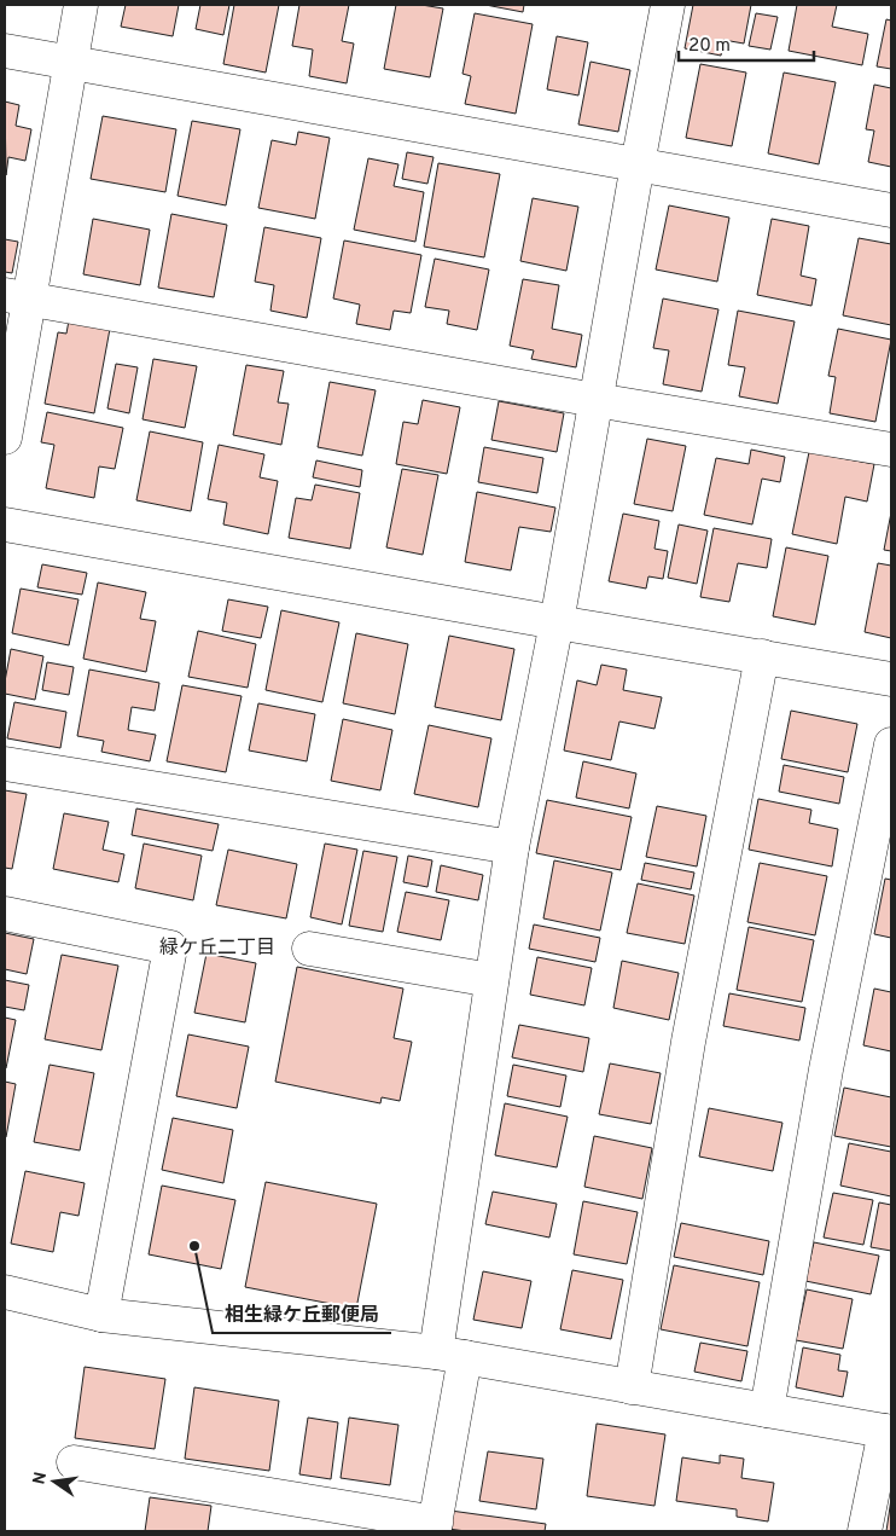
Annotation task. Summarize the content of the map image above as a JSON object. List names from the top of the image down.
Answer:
{
  "districts": ["緑ケ丘二丁目"],
  "places": ["相生緑ケ丘郵便局"],
  "scale_bar": "20 m",
  "north": "left"
}
